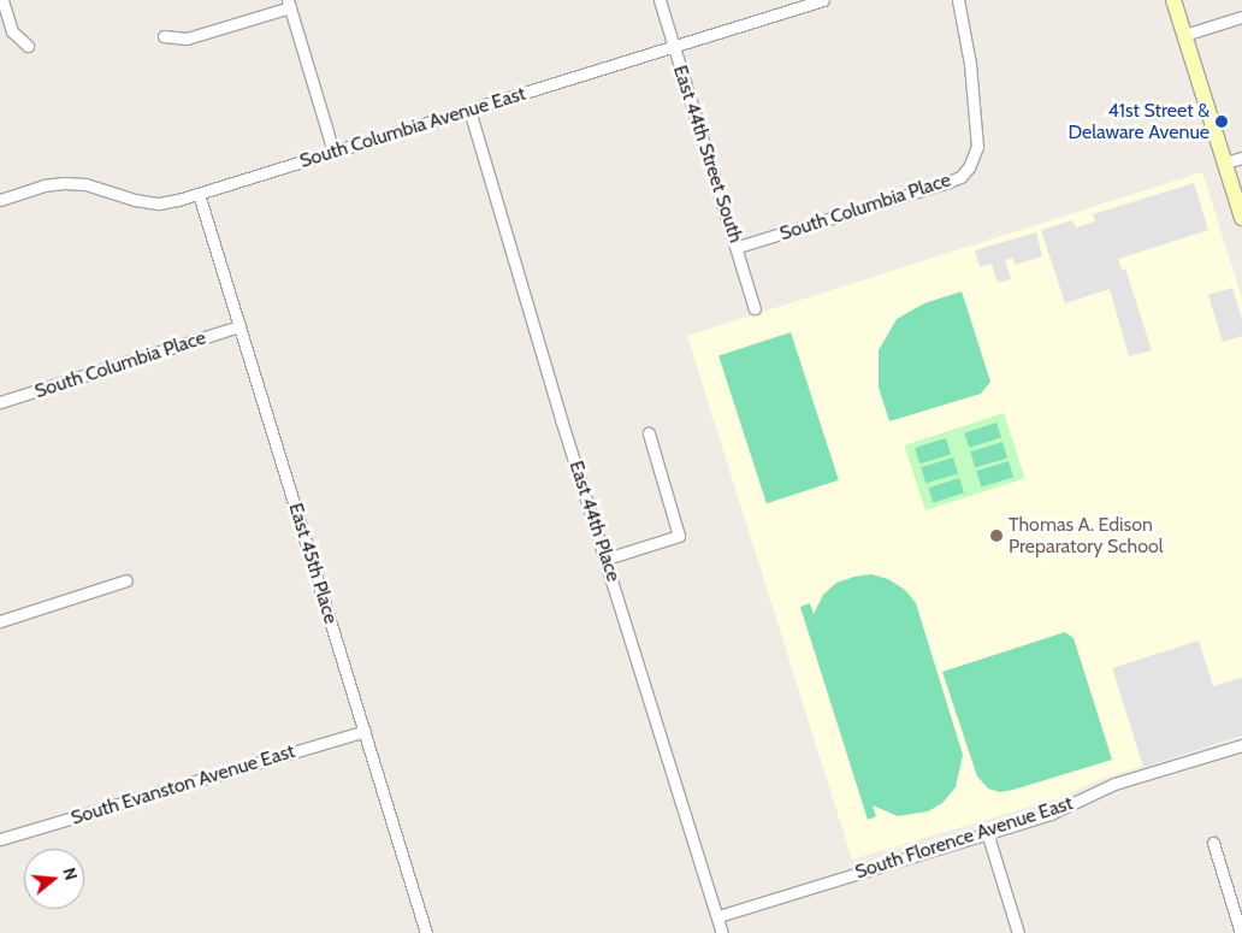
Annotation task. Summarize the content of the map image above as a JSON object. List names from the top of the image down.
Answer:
{
  "streets": {
    "street": [
      "South Columbia Avenue East",
      "East 44th Street South",
      "South Columbia Place",
      "East 44th Place",
      "East 45th Place",
      "South Evanston Avenue East",
      "South Florence Avenue East"
    ]
  },
  "crossings": [
    ["South Columbia Avenue East", "East 44th Street South"],
    ["South Columbia Avenue East", "East 44th Place"],
    ["South Columbia Avenue East", "East 45th Place"],
    ["East 44th Street South", "South Columbia Place"],
    ["South Columbia Place", "East 45th Place"],
    ["East 44th Place", "South Florence Avenue East"],
    ["East 45th Place", "South Evanston Avenue East"]
  ],
  "places": ["41st Street & Delaware Avenue", "Thomas A. Edison Preparatory School"],
  "north": "right"
}
